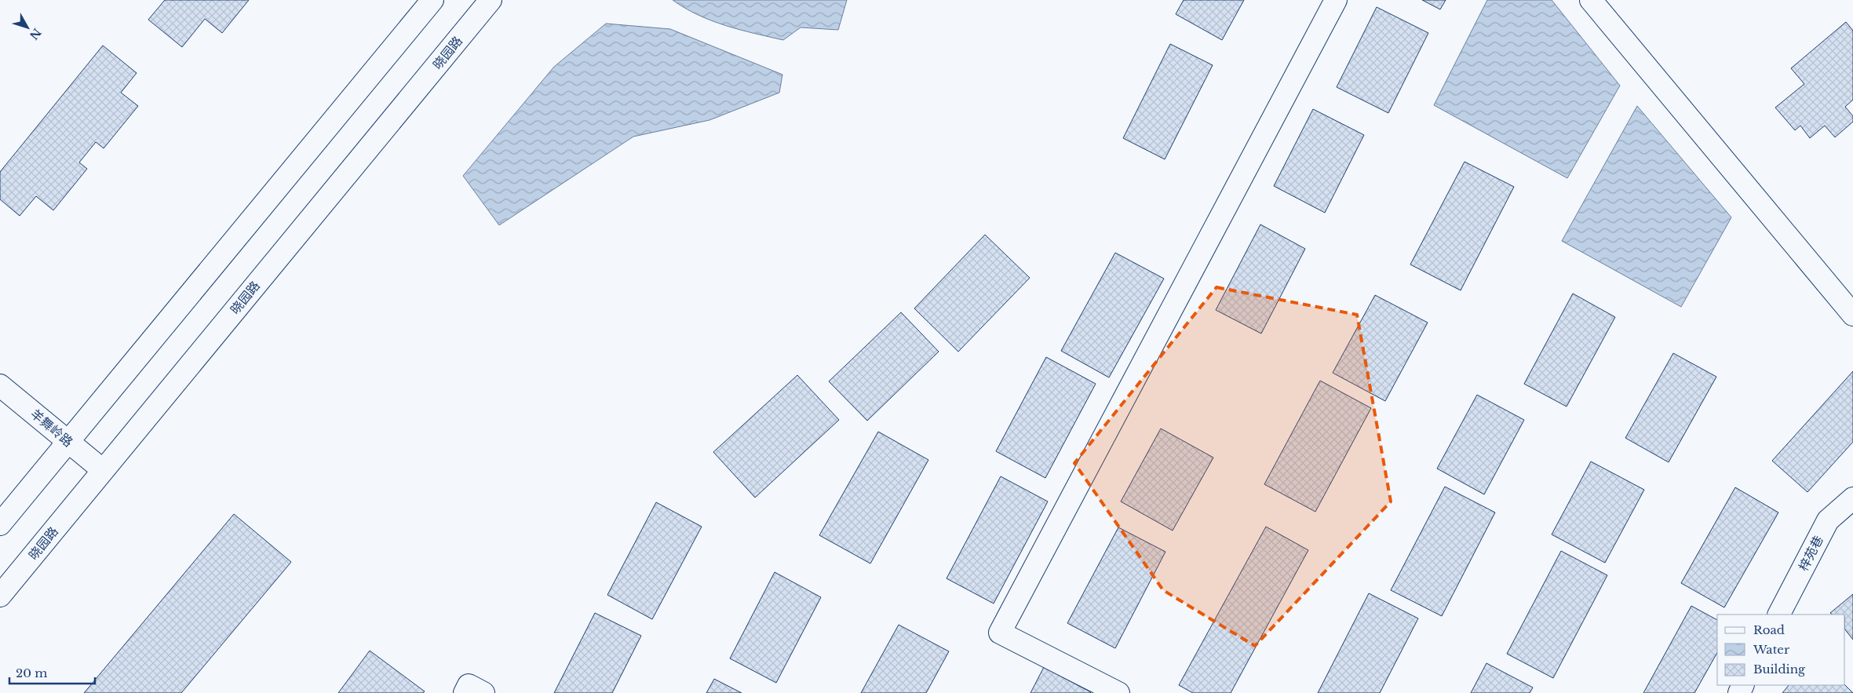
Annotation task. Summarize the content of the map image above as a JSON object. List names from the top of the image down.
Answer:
{
  "streets": {
    "street": ["晓园路", "羊舞岭路", "梓苑巷"]
  },
  "crossings": [
    ["晓园路", "羊舞岭路"]
  ],
  "legend": ["Road", "Water", "Building"],
  "scale_bar": "20 m",
  "north": "bottom right"
}
